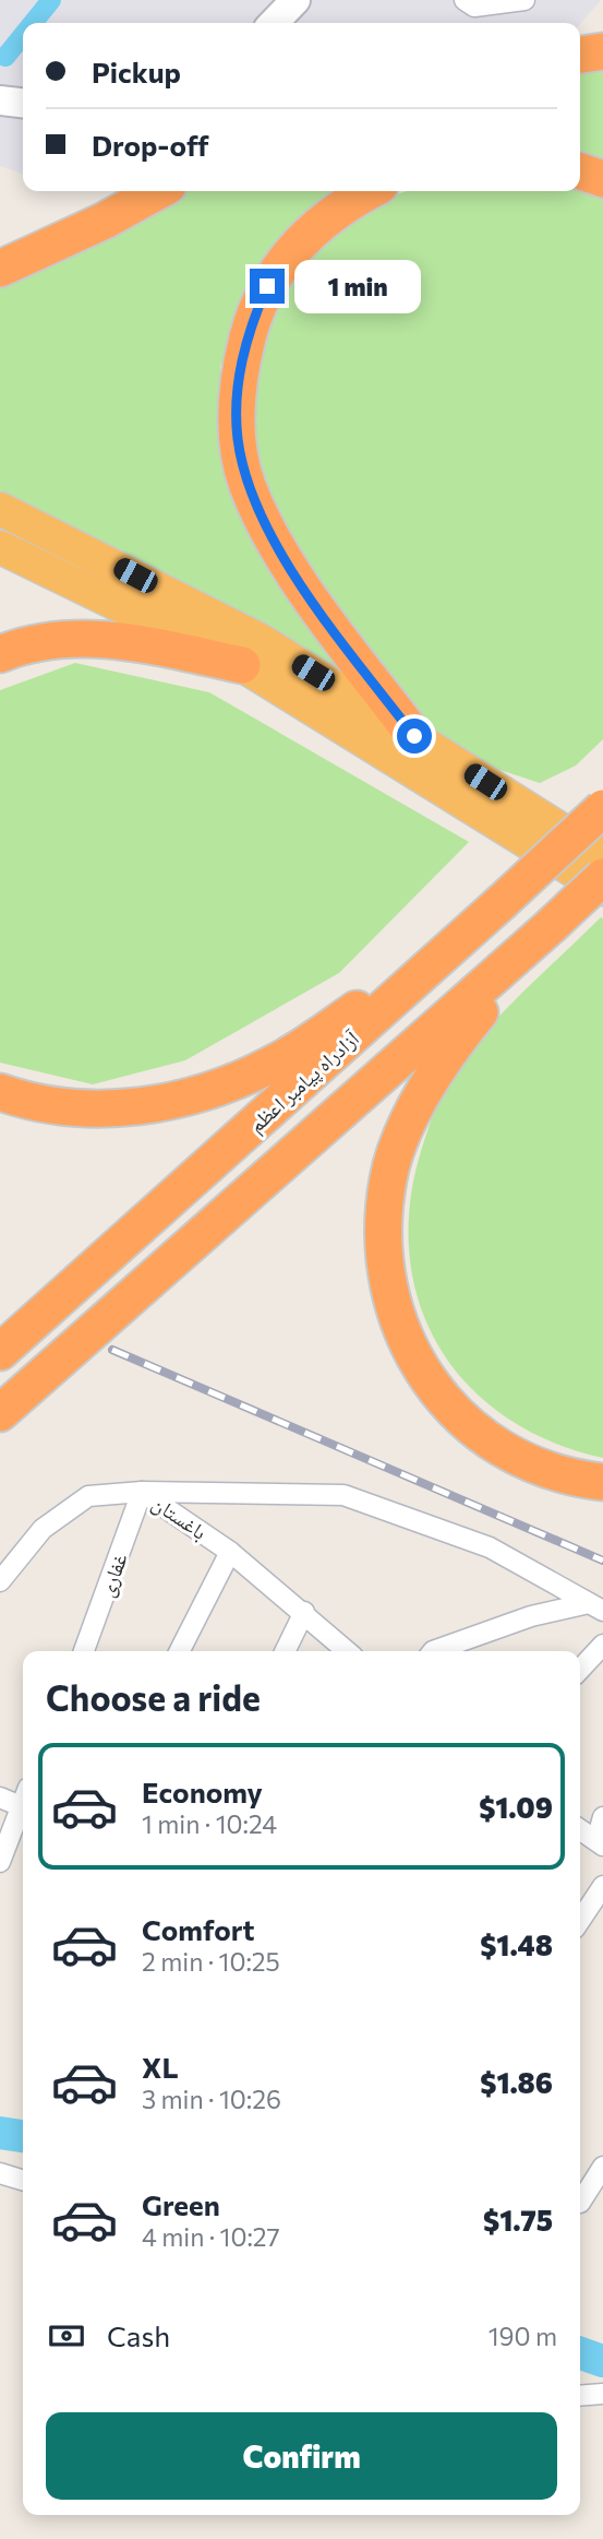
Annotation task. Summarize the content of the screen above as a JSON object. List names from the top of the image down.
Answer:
{
  "streets": {
    "highway": ["آزادراه پیامبر اعظم"],
    "street": ["باغستان", "غفاری"]
  },
  "crossings": [
    ["باغستان", "غفاری"]
  ],
  "page": {
    "banner": ["Pickup", "Drop-off"],
    "bubble": "1 min",
    "heading": "Choose a ride",
    "list": [
      {
        "name": "Economy",
        "note": "1 min · 10:24",
        "value": "$1.09"
      },
      {
        "name": "Comfort",
        "note": "2 min · 10:25",
        "value": "$1.48"
      },
      {
        "name": "XL",
        "note": "3 min · 10:26",
        "value": "$1.86"
      },
      {
        "name": "Green",
        "note": "4 min · 10:27",
        "value": "$1.75"
      }
    ],
    "pay": ["Cash", "190 m"],
    "buttons": "Confirm"
  }
}
